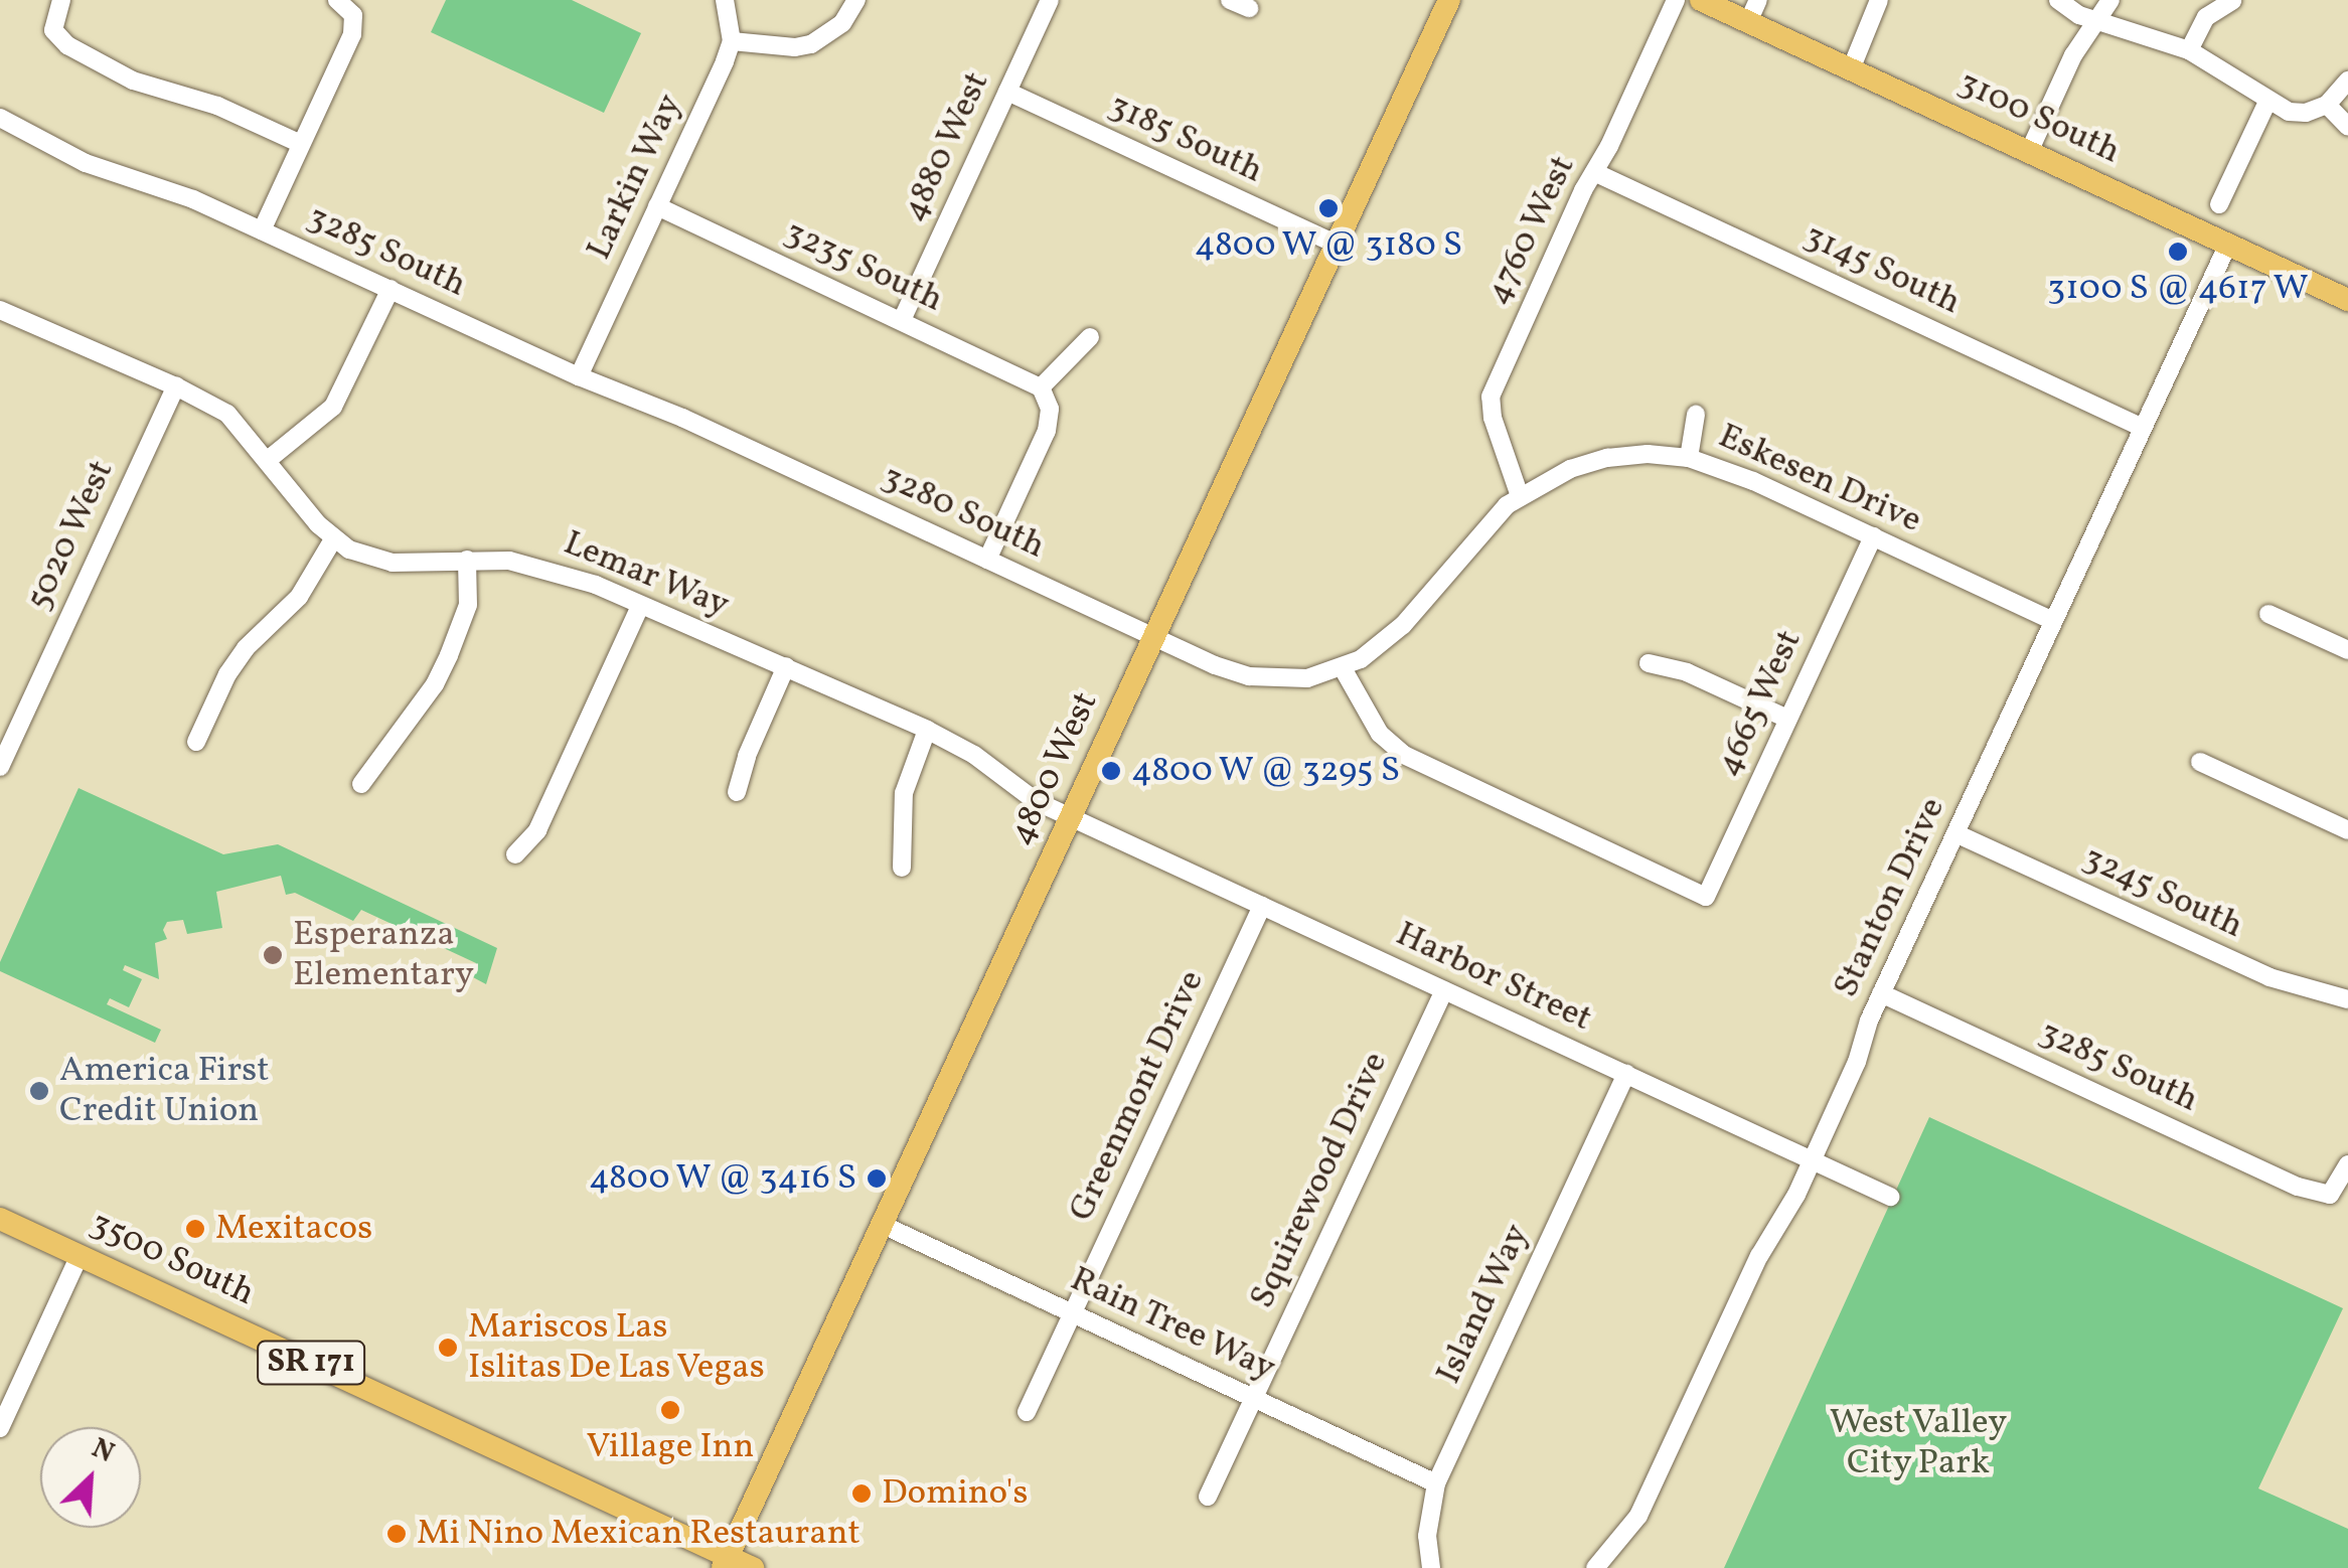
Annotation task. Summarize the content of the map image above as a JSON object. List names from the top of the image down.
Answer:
{
  "streets": {
    "main road": [
      "3100 South",
      "4800 West",
      "3500 South",
      "SR 171"
    ],
    "street": [
      "3185 South",
      "4880 West",
      "Larkin Way",
      "4760 West",
      "3285 South",
      "3235 South",
      "3145 South",
      "Eskesen Drive",
      "3280 South",
      "5020 West",
      "Lemar Way",
      "4665 West",
      "3245 South",
      "Stanton Drive",
      "Harbor Street",
      "Greenmont Drive",
      "Squirewood Drive",
      "Island Way",
      "Rain Tree Way"
    ]
  },
  "crossings": [
    ["3100 South", "Stanton Drive"],
    ["3185 South", "4880 West"],
    ["3185 South", "4800 West"],
    ["4880 West", "3235 South"],
    ["Larkin Way", "3285 South"],
    ["Larkin Way", "3235 South"],
    ["4760 West", "3145 South"],
    ["4760 West", "Eskesen Drive"],
    ["3285 South", "3280 South"],
    ["3285 South", "Stanton Drive"],
    ["3145 South", "Stanton Drive"],
    ["Eskesen Drive", "3280 South"],
    ["Eskesen Drive", "4665 West"],
    ["Eskesen Drive", "4800 West"],
    ["Eskesen Drive", "Stanton Drive"],
    ["3280 South", "4800 West"],
    ["5020 West", "Lemar Way"],
    ["Lemar Way", "4800 West"],
    ["Lemar Way", "Harbor Street"],
    ["4800 West", "Harbor Street"],
    ["4800 West", "3500 South"],
    ["4800 West", "Rain Tree Way"],
    ["3245 South", "Stanton Drive"],
    ["Stanton Drive", "Harbor Street"],
    ["Harbor Street", "Greenmont Drive"],
    ["Harbor Street", "Squirewood Drive"],
    ["Harbor Street", "Island Way"],
    ["Greenmont Drive", "Rain Tree Way"],
    ["Squirewood Drive", "Rain Tree Way"],
    ["Island Way", "Rain Tree Way"]
  ],
  "parks": ["West Valley City Park"],
  "places": [
    "4800 W @ 3180 S",
    "3100 S @ 4617 W",
    "4800 W @ 3295 S",
    "Esperanza Elementary",
    "America First Credit Union",
    "4800 W @ 3416 S",
    "Mexitacos",
    "Mariscos Las Islitas De Las Vegas",
    "Village Inn",
    "Domino's",
    "Mi Nino Mexican Restaurant"
  ],
  "north": "top right"
}
